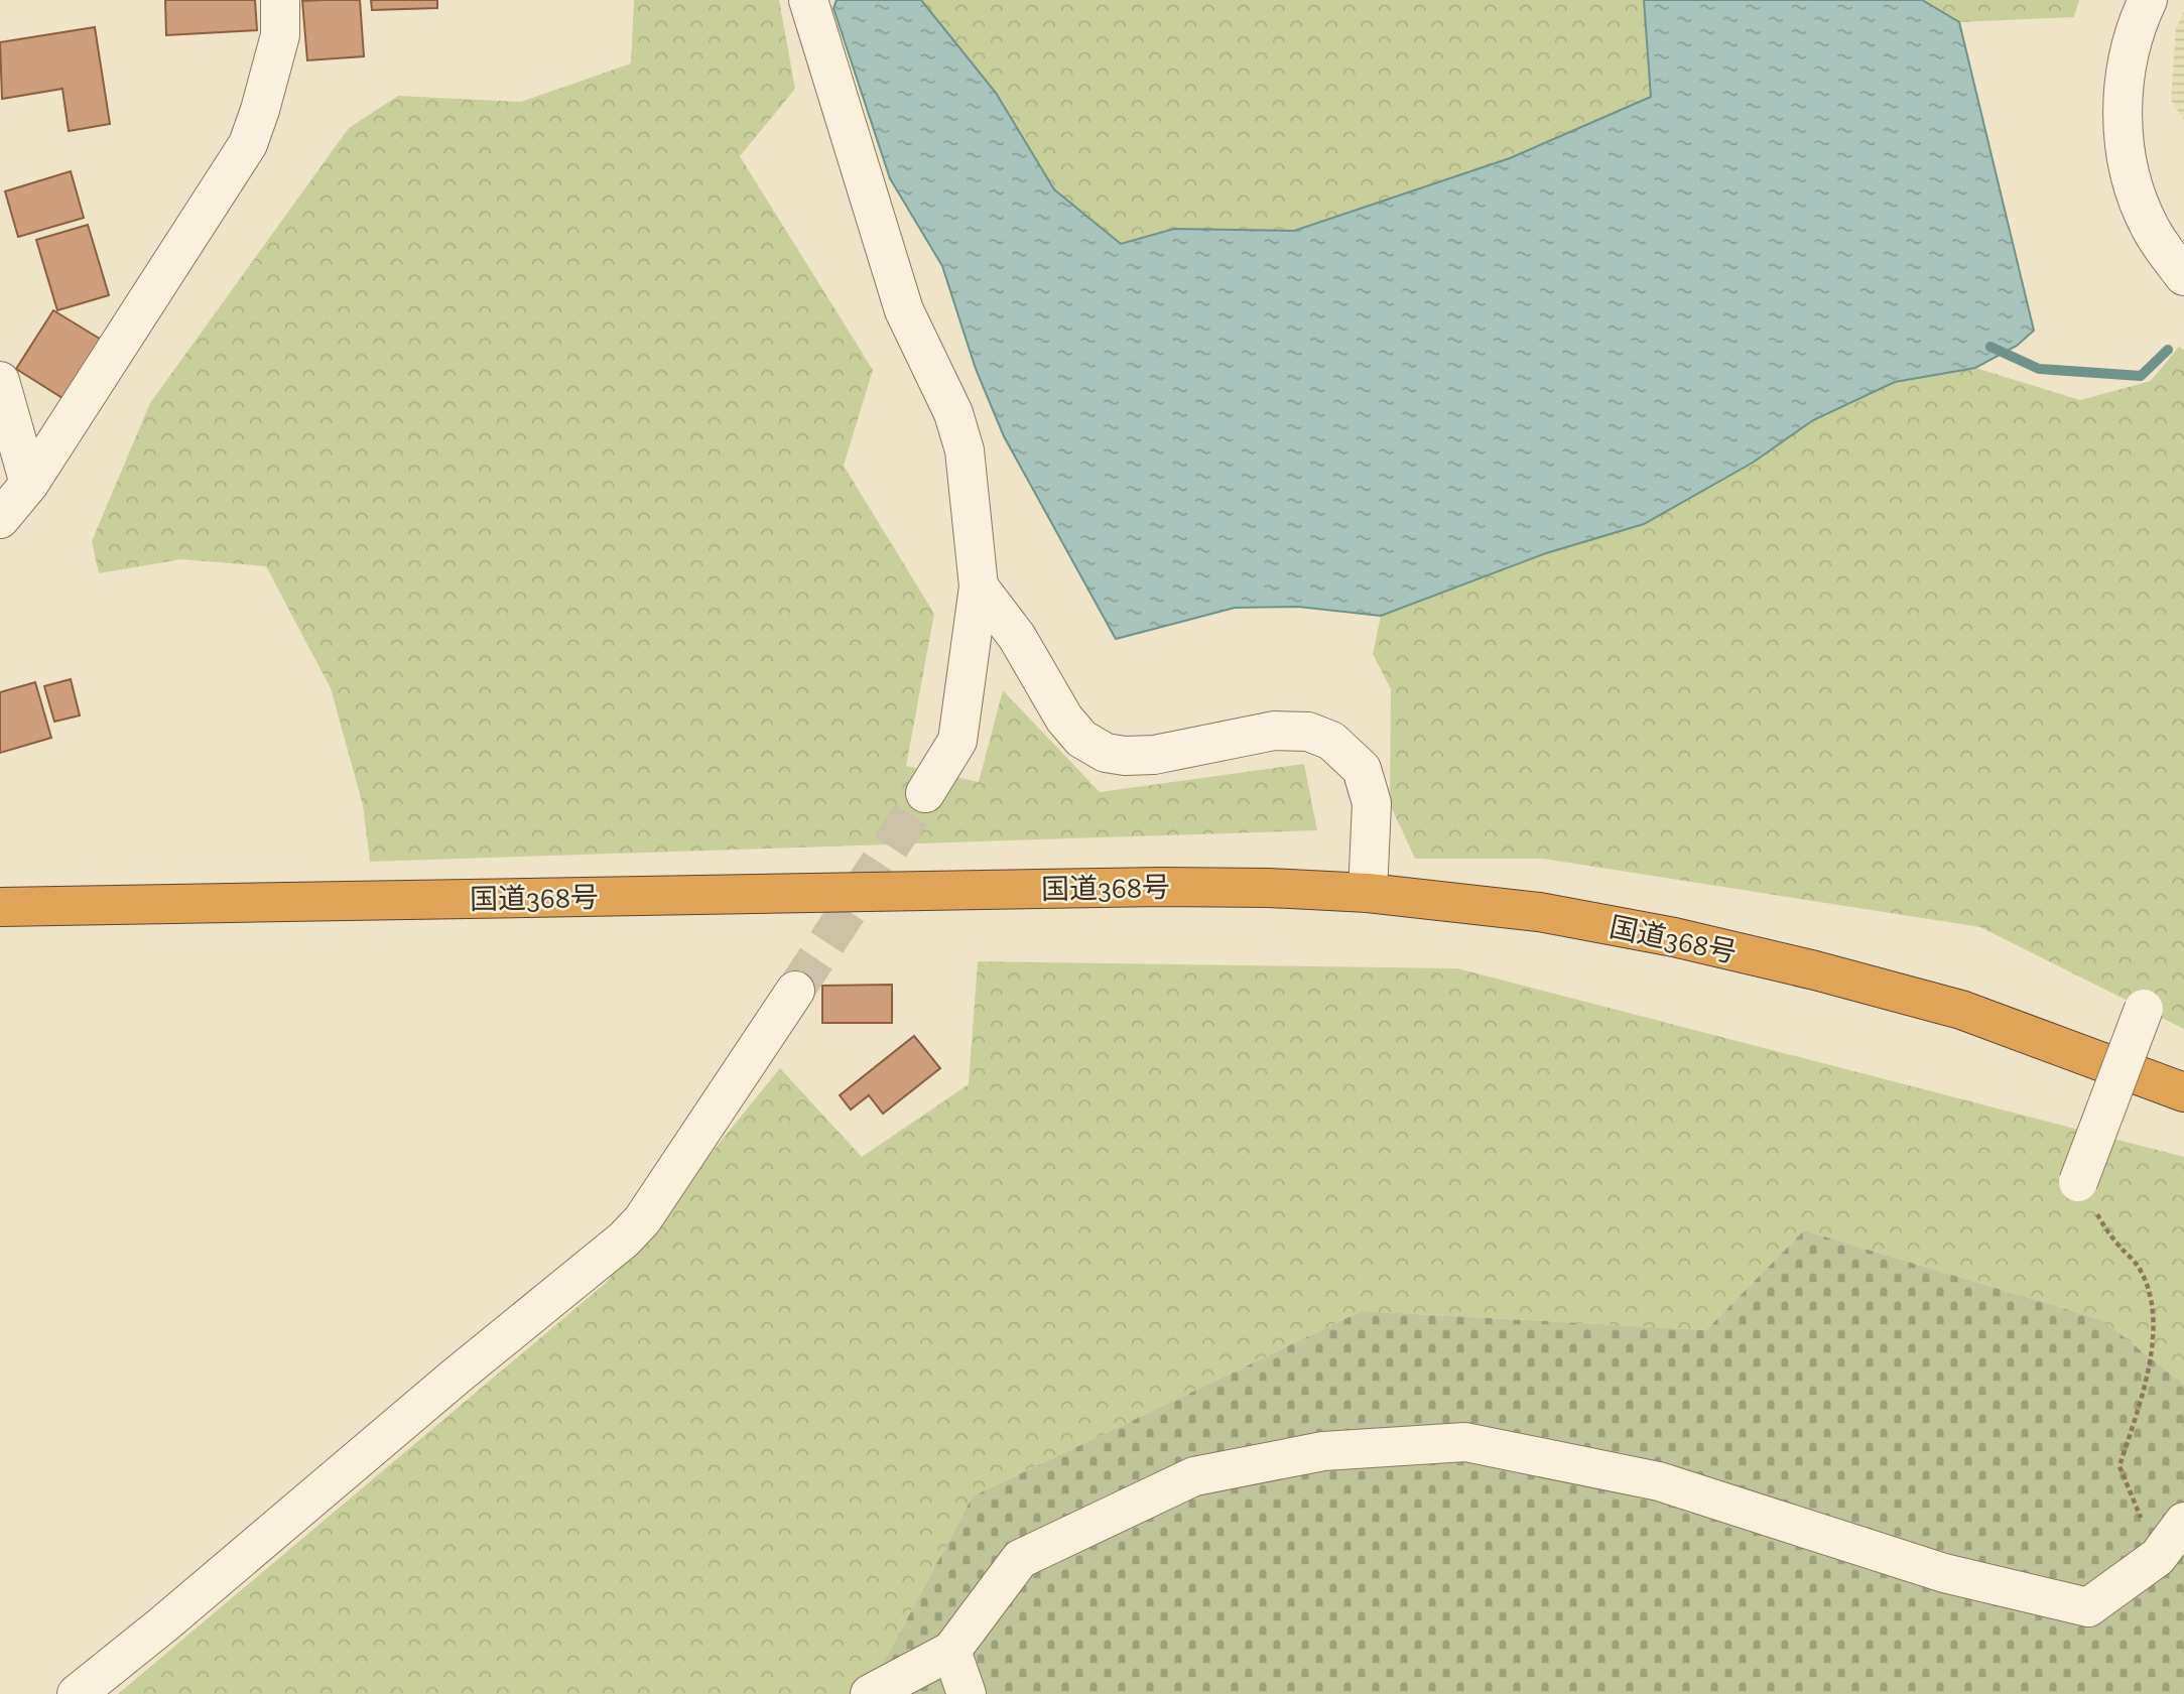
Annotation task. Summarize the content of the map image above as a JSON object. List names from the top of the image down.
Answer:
{
  "streets": {
    "highway": ["国道368号"]
  }
}
